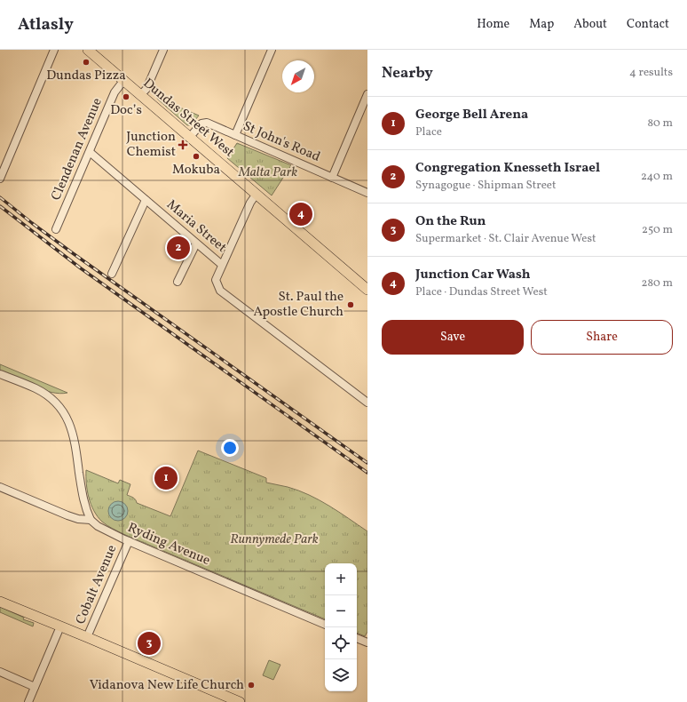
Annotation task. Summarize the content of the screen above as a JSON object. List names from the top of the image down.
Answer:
{
  "streets": {
    "main road": ["Dundas Street West"],
    "street": [
      "St John's Road",
      "Clendenan Avenue",
      "Maria Street",
      "Ryding Avenue",
      "Cobalt Avenue"
    ]
  },
  "crossings": [
    ["Dundas Street West", "St John's Road"],
    ["Dundas Street West", "Clendenan Avenue"],
    ["Clendenan Avenue", "Maria Street"],
    ["Ryding Avenue", "Cobalt Avenue"]
  ],
  "parks": ["Malta Park", "Runnymede Park"],
  "places": {
    "other": [
      "Dundas Pizza",
      "Doc’s",
      "Mokuba",
      "St. Paul the Apostle Church",
      "Vidanova New Life Church"
    ],
    "health": ["Junction Chemist"]
  },
  "north": "bottom left",
  "page": {
    "header": "Atlasly",
    "nav": [
      "Home",
      "Map",
      "About",
      "Contact"
    ],
    "heading": ["Nearby", "4 results"],
    "list": [
      {
        "mark": "1",
        "name": "George Bell Arena",
        "note": "Place",
        "value": "80 m"
      },
      {
        "mark": "2",
        "name": "Congregation Knesseth Israel",
        "note": "Synagogue · Shipman Street",
        "value": "240 m"
      },
      {
        "mark": "3",
        "name": "On the Run",
        "note": "Supermarket · St. Clair Avenue West",
        "value": "250 m"
      },
      {
        "mark": "4",
        "name": "Junction Car Wash",
        "note": "Place · Dundas Street West",
        "value": "280 m"
      }
    ],
    "pins": [
      "4",
      "2",
      "1",
      "3"
    ],
    "buttons": ["Save", "Share"],
    "map_buttons": ["+", "−"]
  }
}
